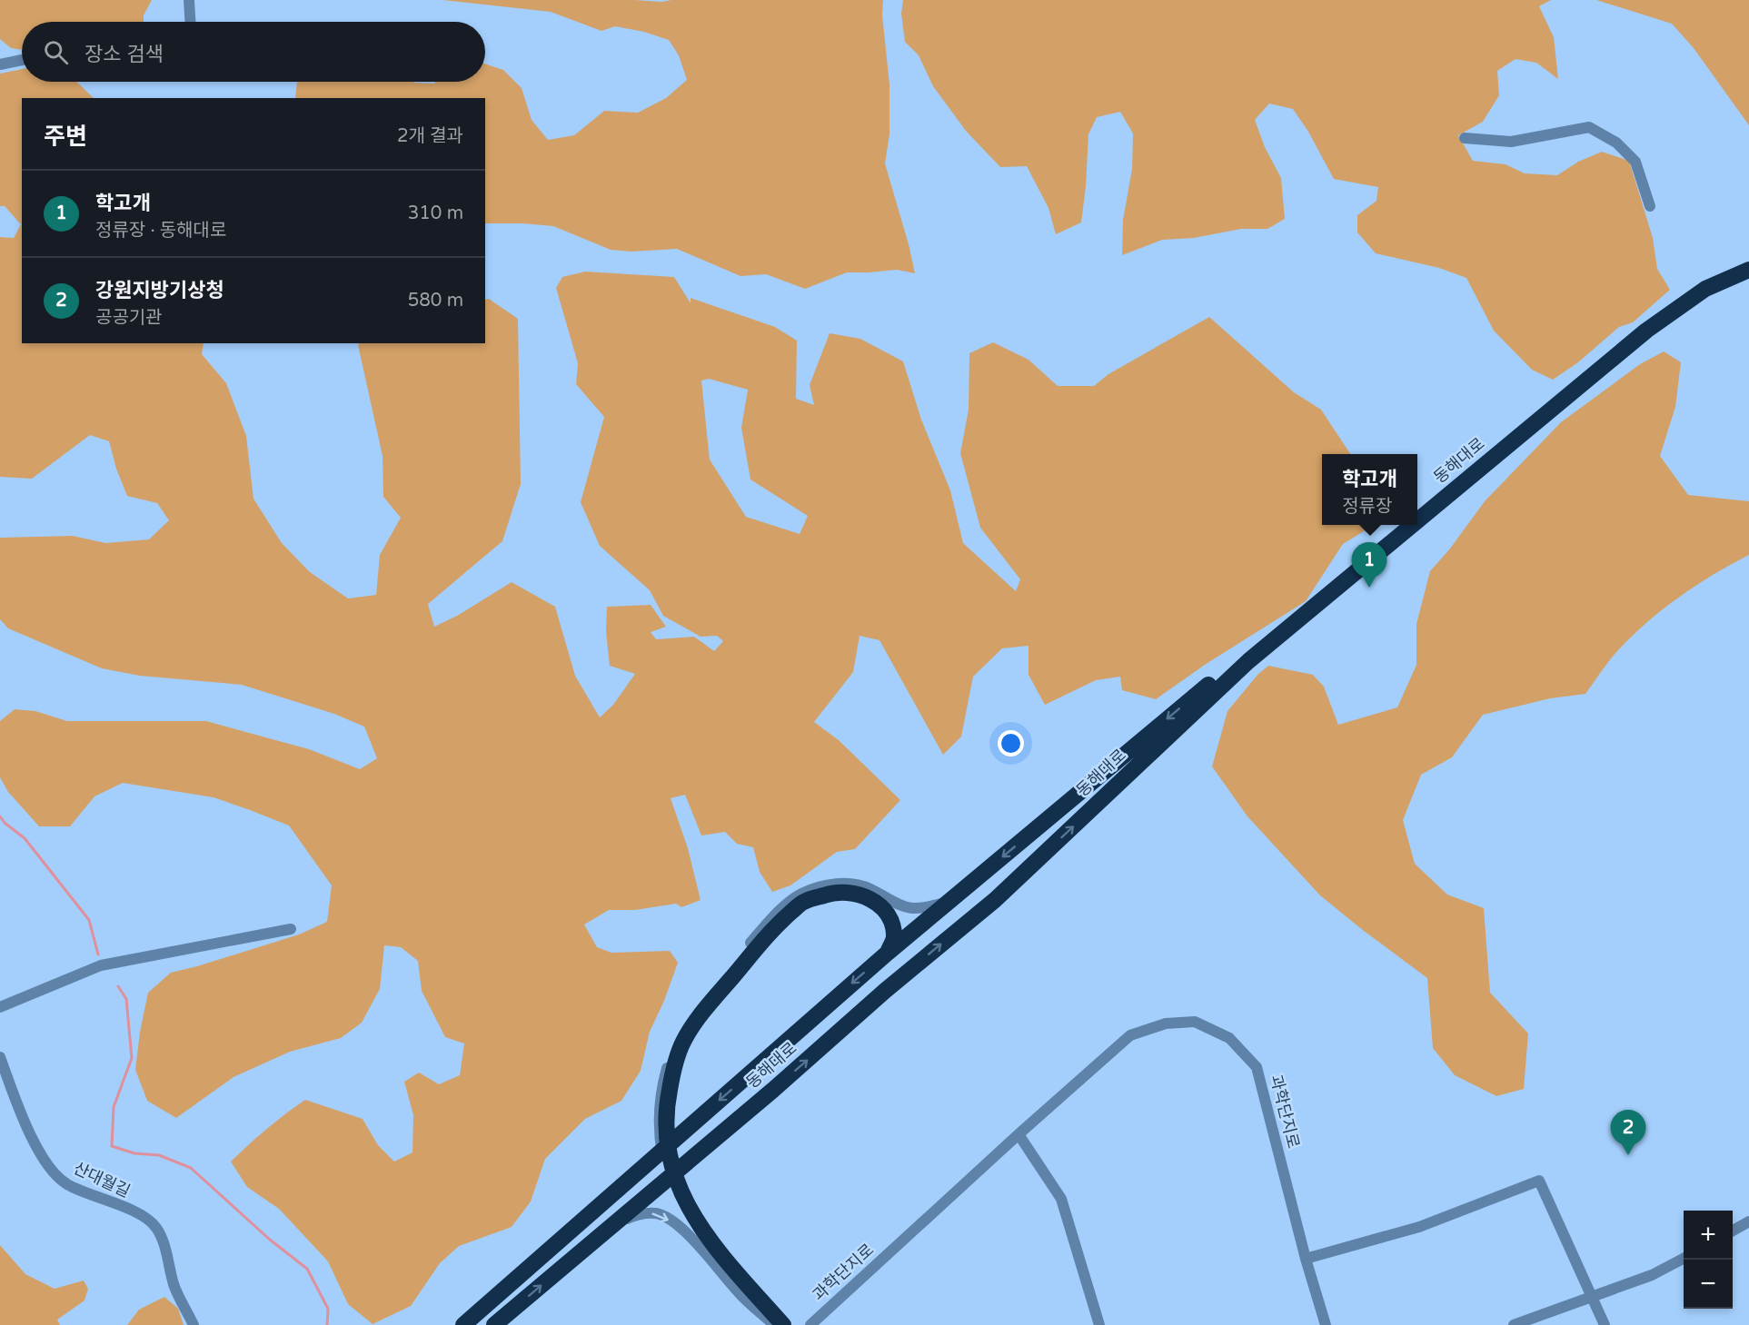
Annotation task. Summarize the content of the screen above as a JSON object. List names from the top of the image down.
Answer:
{
  "streets": {
    "highway": ["동해대로"],
    "street": ["과학단지로", "산대월길"]
  },
  "page": {
    "search": "장소 검색",
    "heading": ["주변", "2개 결과"],
    "list": [
      {
        "mark": "1",
        "name": "학고개",
        "note": "정류장 · 동해대로",
        "value": "310 m"
      },
      {
        "mark": "2",
        "name": "강원지방기상청",
        "note": "공공기관",
        "value": "580 m"
      }
    ],
    "popup": ["학고개", "정류장"],
    "pins": ["1", "2"],
    "map_buttons": ["+", "−"]
  }
}
